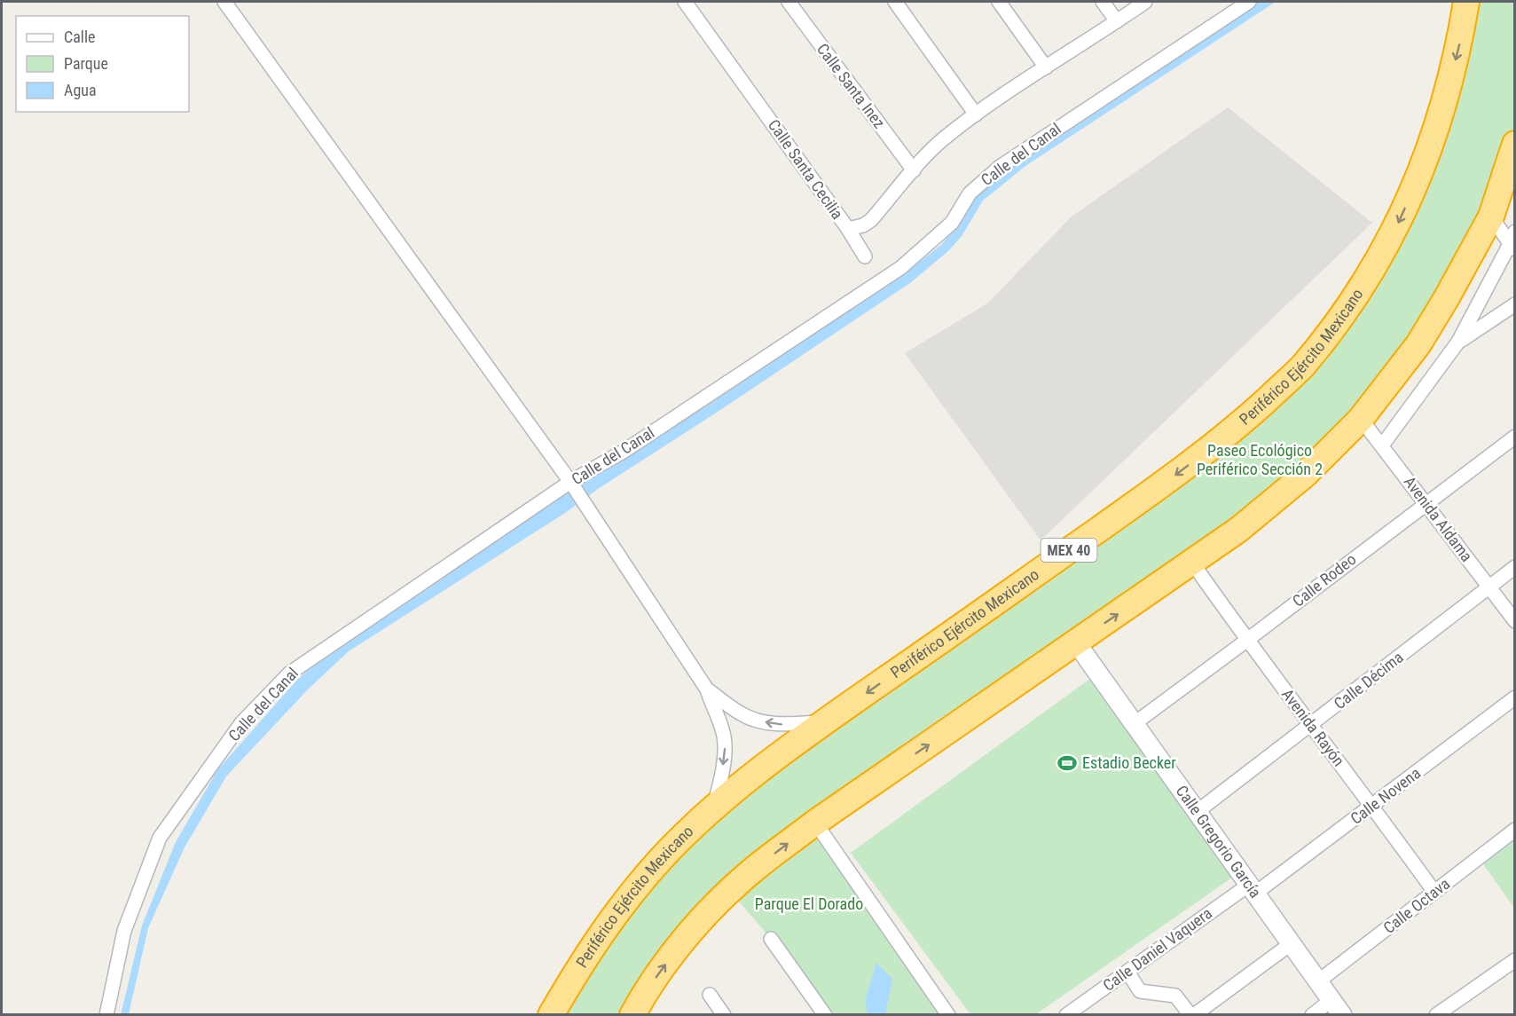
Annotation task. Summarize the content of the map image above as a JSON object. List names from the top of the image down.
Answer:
{
  "streets": {
    "highway": ["Periférico Ejército Mexicano", "MEX 40"],
    "street": [
      "Calle Santa Inez",
      "Calle del Canal",
      "Calle Santa Cecilia",
      "Avenida Aldama",
      "Calle Rodeo",
      "Calle Décima",
      "Avenida Rayón",
      "Calle Novena",
      "Calle Gregorio García",
      "Calle Octava",
      "Calle Daniel Vaquera"
    ]
  },
  "crossings": [
    ["Calle Santa Inez", "Calle Santa Cecilia"],
    ["Avenida Aldama", "Calle Rodeo"],
    ["Avenida Aldama", "Calle Décima"],
    ["Calle Rodeo", "Avenida Rayón"],
    ["Calle Rodeo", "Calle Gregorio García"],
    ["Calle Décima", "Avenida Rayón"],
    ["Calle Décima", "Calle Gregorio García"],
    ["Avenida Rayón", "Calle Novena"],
    ["Avenida Rayón", "Calle Octava"],
    ["Calle Novena", "Calle Gregorio García"],
    ["Calle Novena", "Calle Daniel Vaquera"],
    ["Calle Gregorio García", "Calle Octava"],
    ["Calle Gregorio García", "Calle Daniel Vaquera"]
  ],
  "parks": ["Paseo Ecológico Periférico Sección 2", "Parque El Dorado"],
  "places": {
    "sports": ["Estadio Becker"]
  },
  "legend": ["Calle", "Parque", "Agua"]
}
